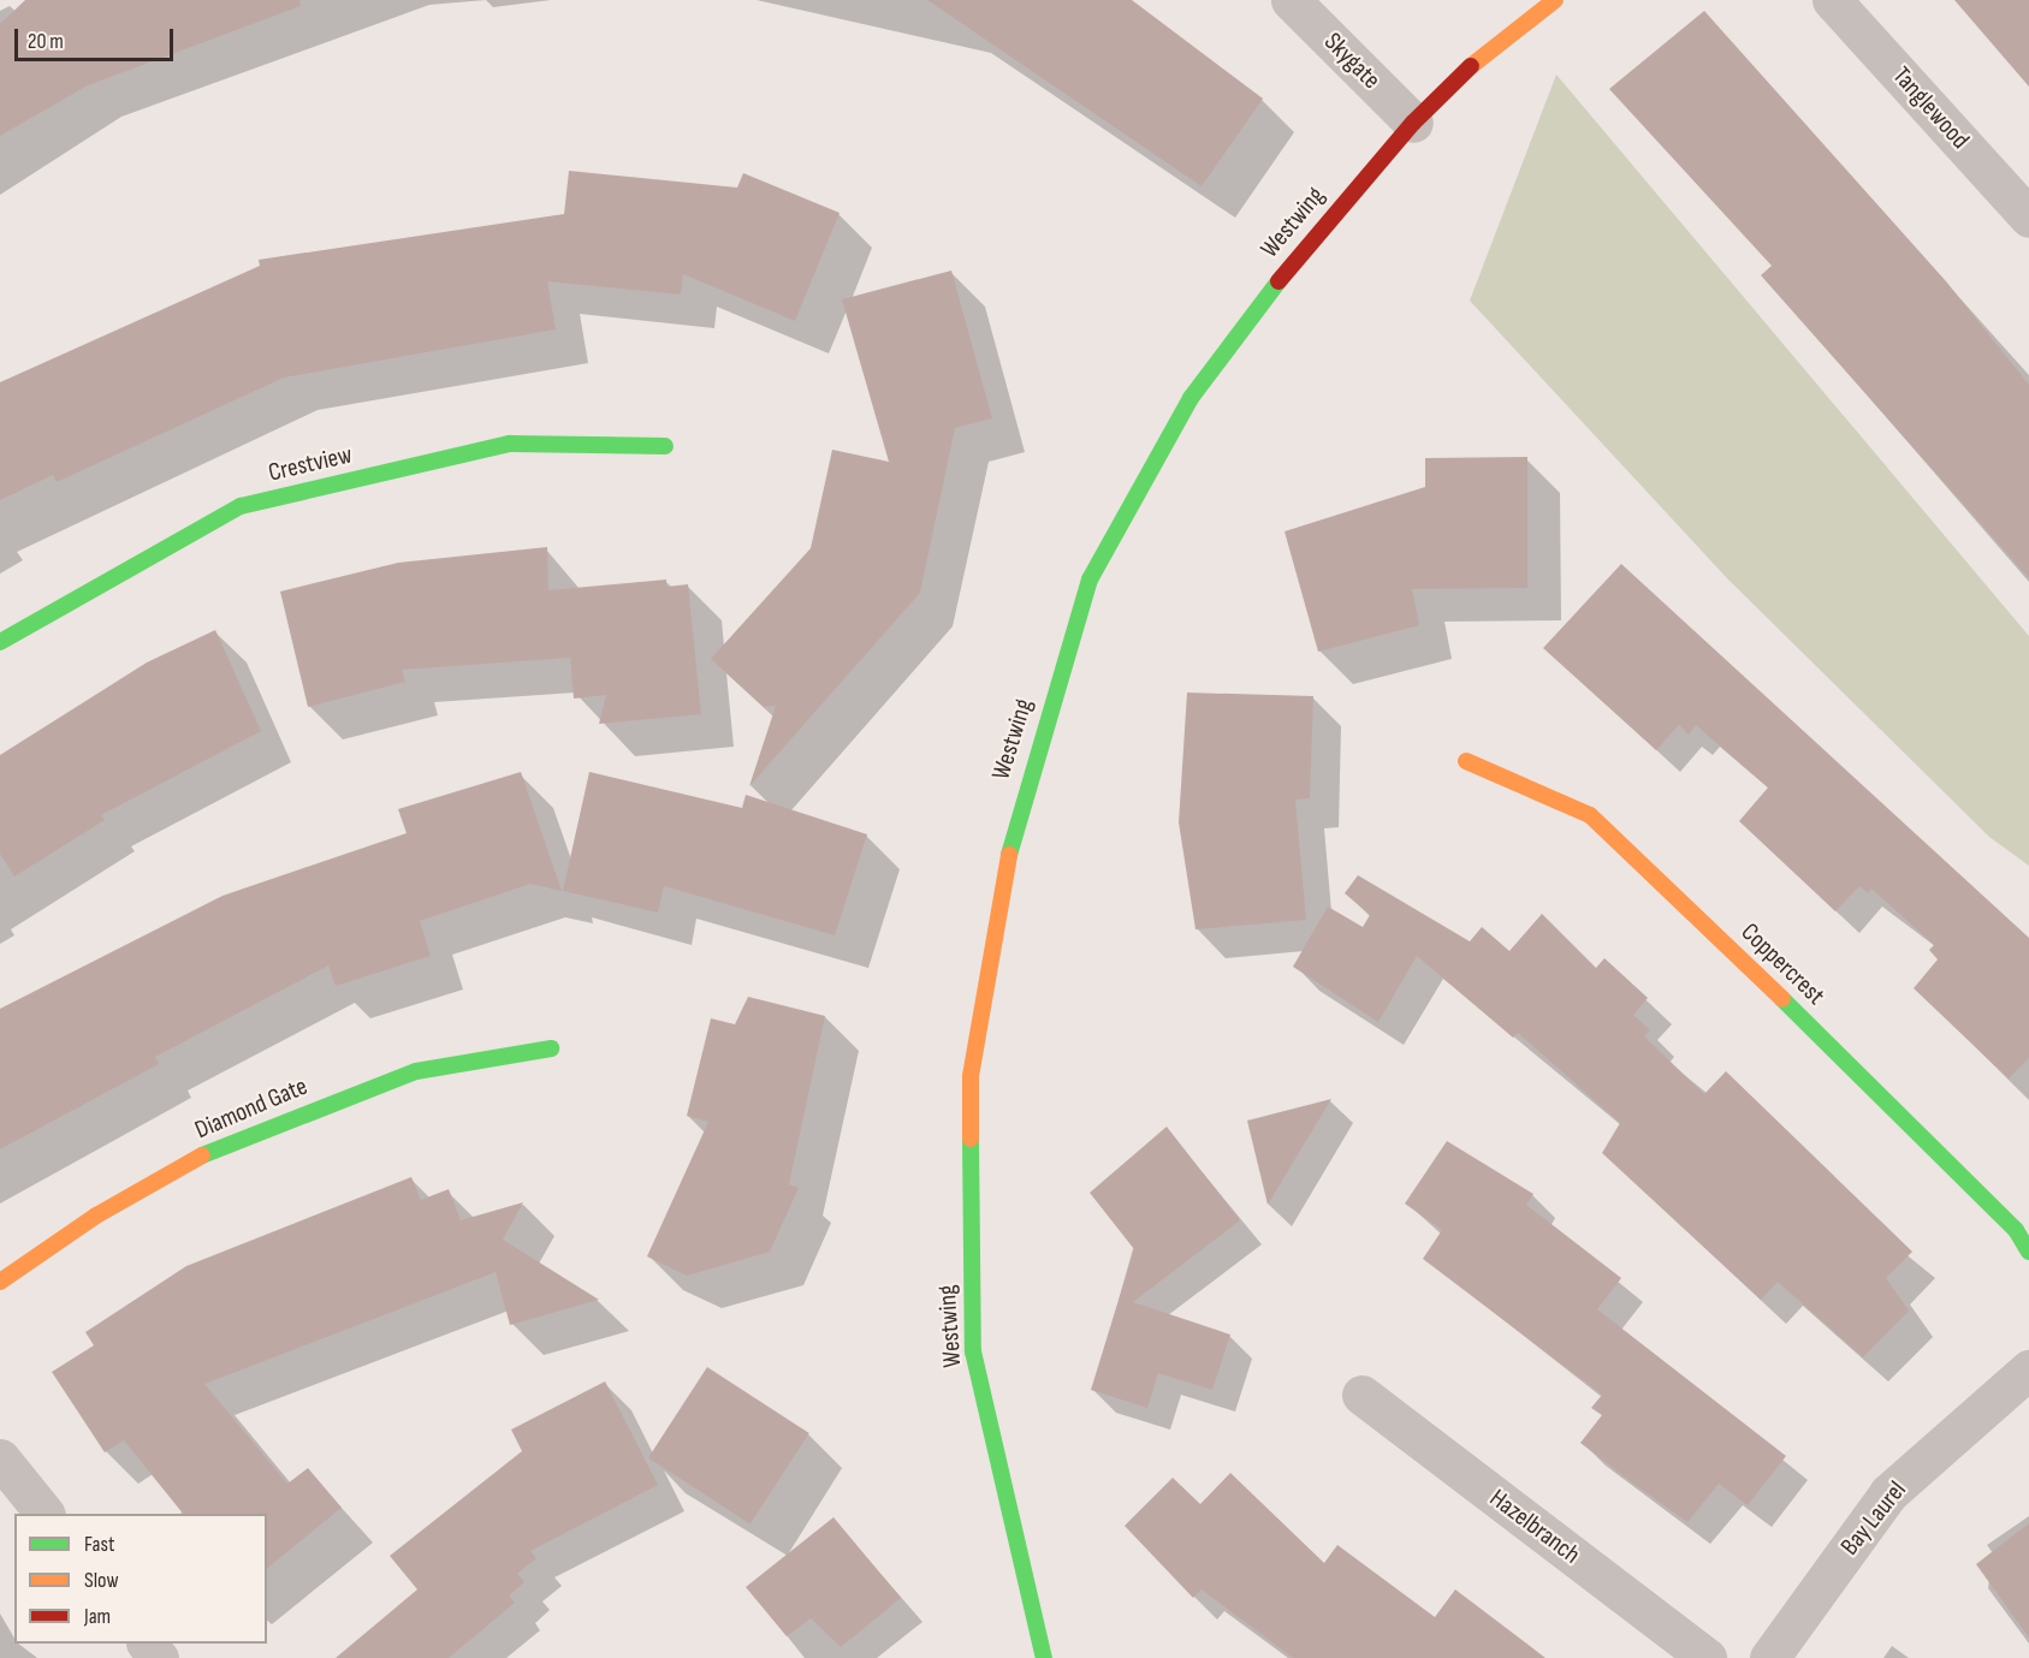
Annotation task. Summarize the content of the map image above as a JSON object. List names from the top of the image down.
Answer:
{
  "streets": {
    "street": [
      "Skygate",
      "Tanglewood",
      "Westwing",
      "Crestview",
      "Coppercrest",
      "Diamond Gate",
      "Bay Laurel",
      "Hazelbranch"
    ]
  },
  "crossings": [
    ["Skygate", "Westwing"]
  ],
  "legend": ["Fast", "Slow", "Jam"],
  "scale_bar": "20 m"
}
